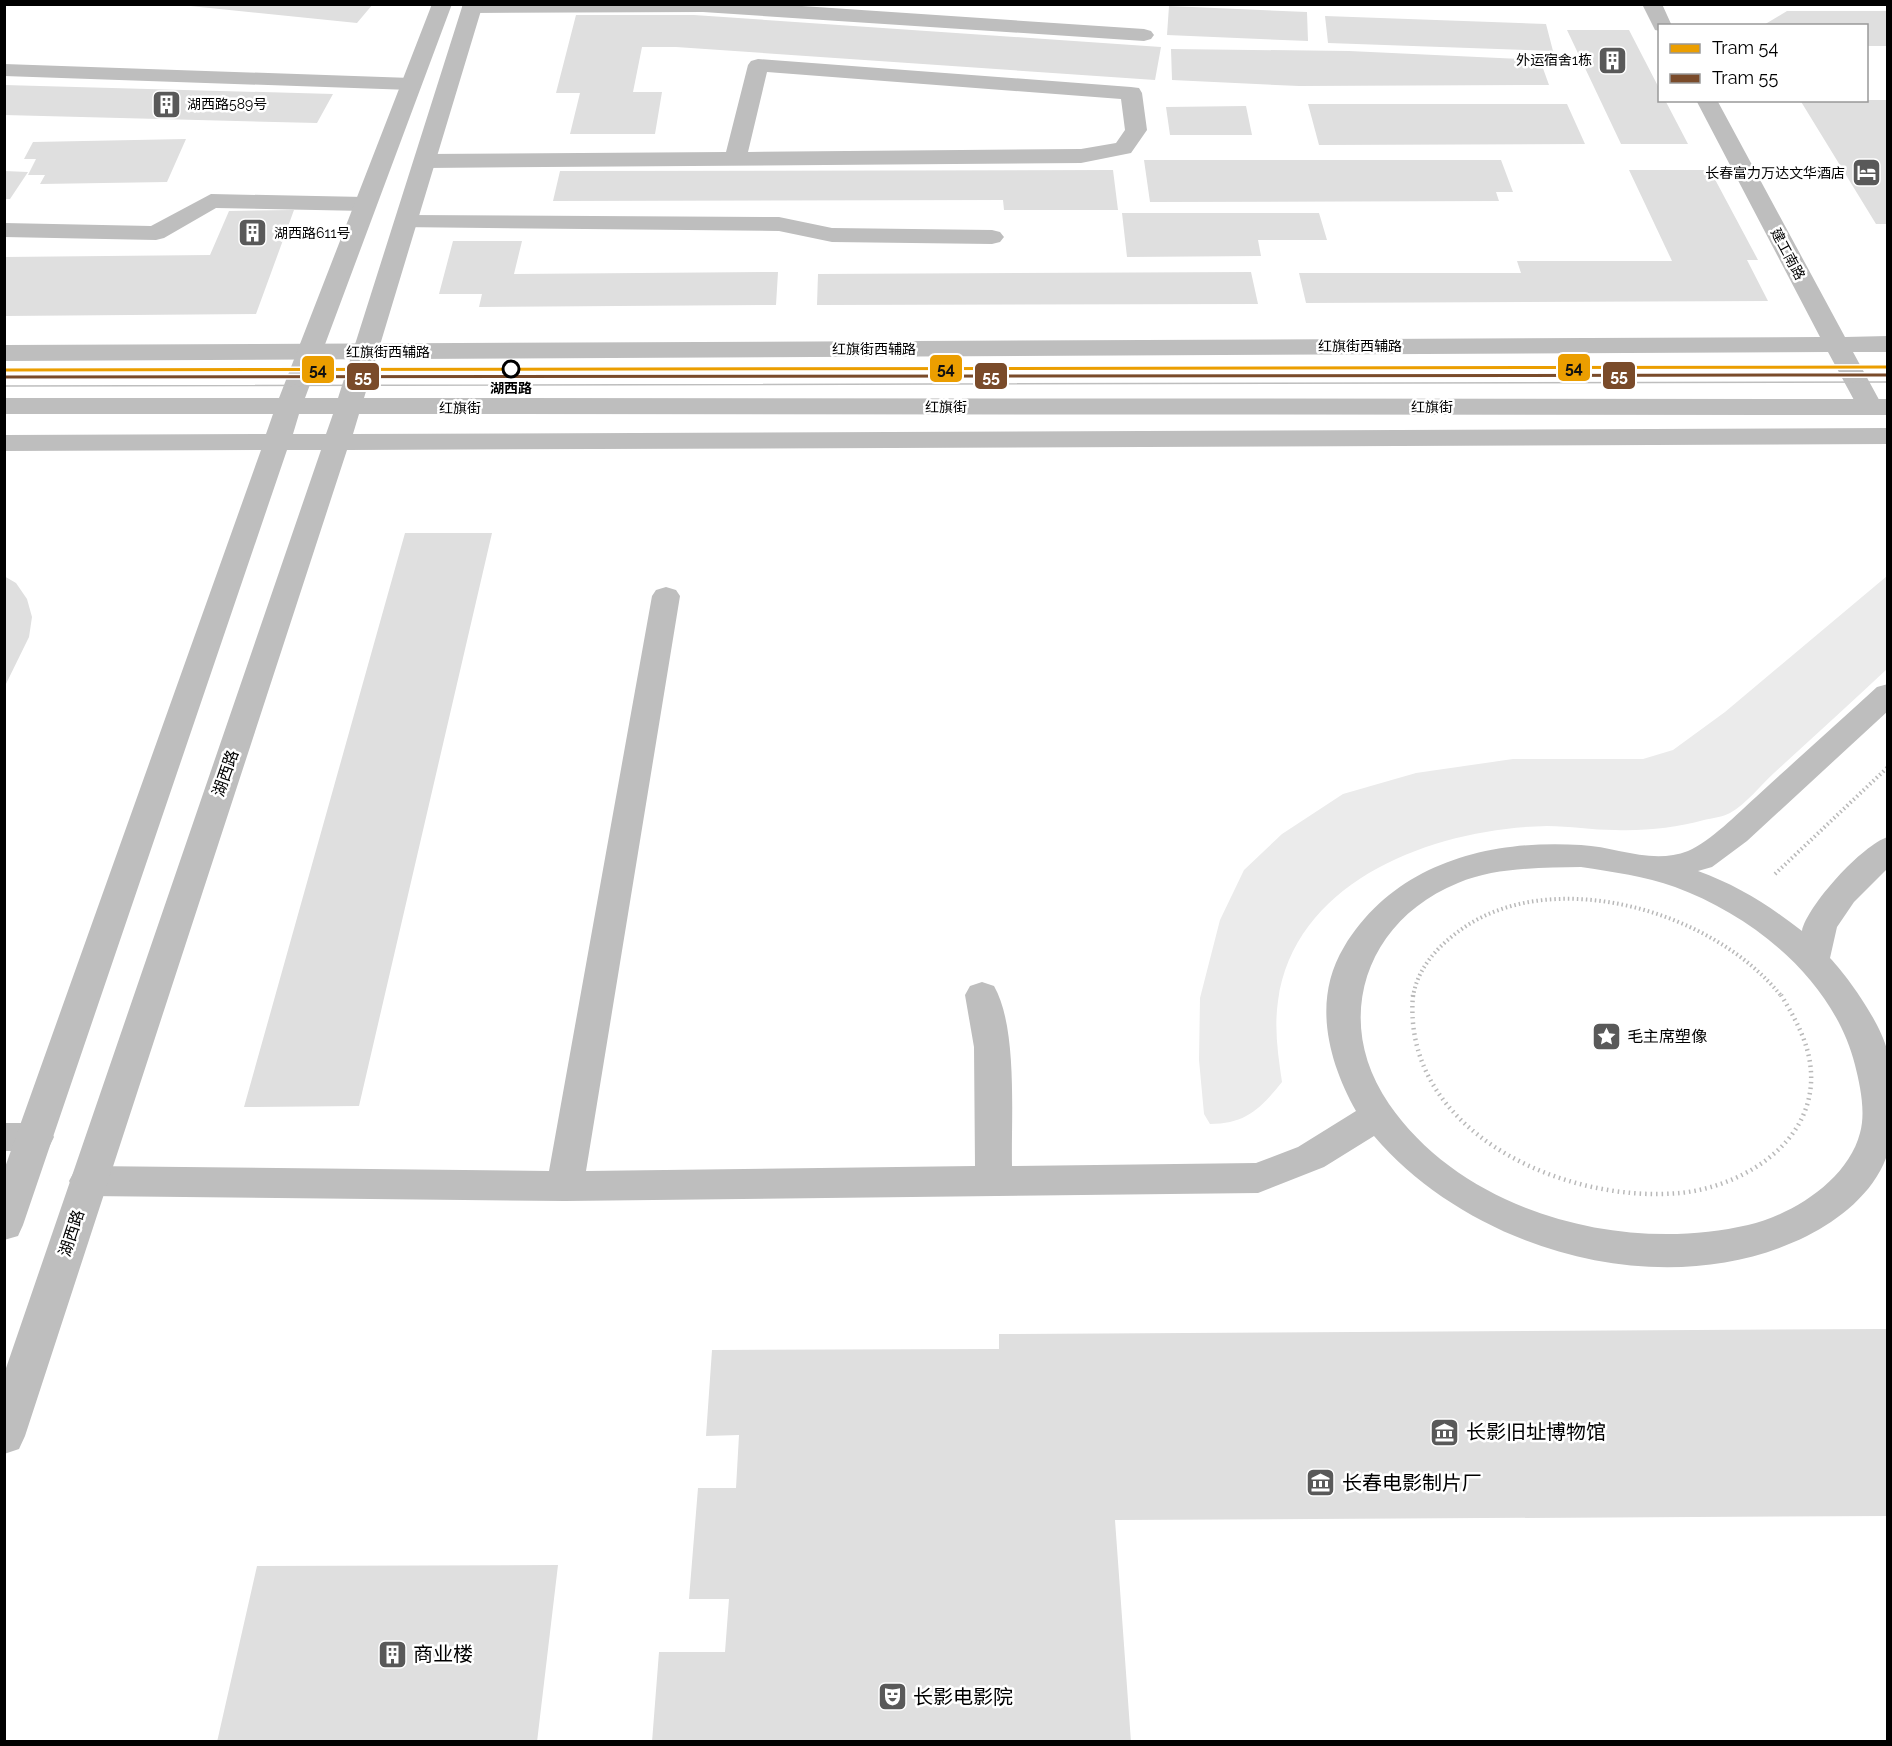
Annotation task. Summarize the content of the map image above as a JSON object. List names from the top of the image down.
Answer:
{
  "streets": {
    "main road": [
      "建工南路",
      "红旗街西辅路",
      "红旗街",
      "湖西路"
    ]
  },
  "crossings": [
    ["建工南路", "红旗街西辅路"],
    ["建工南路", "红旗街"],
    ["红旗街西辅路", "湖西路"],
    ["红旗街", "湖西路"]
  ],
  "places": {
    "building": [
      "外运宿舍1栋",
      "湖西路589号",
      "湖西路611号",
      "商业楼"
    ],
    "hotel": ["长春富力万达文华酒店"],
    "other": ["湖西路"],
    "place": ["毛主席塑像"],
    "museum": ["长影旧址博物馆", "长春电影制片厂"],
    "theatre": ["长影电影院"]
  },
  "lines": ["tram line 54", "tram line 55"],
  "legend": ["Tram 54", "Tram 55"]
}
